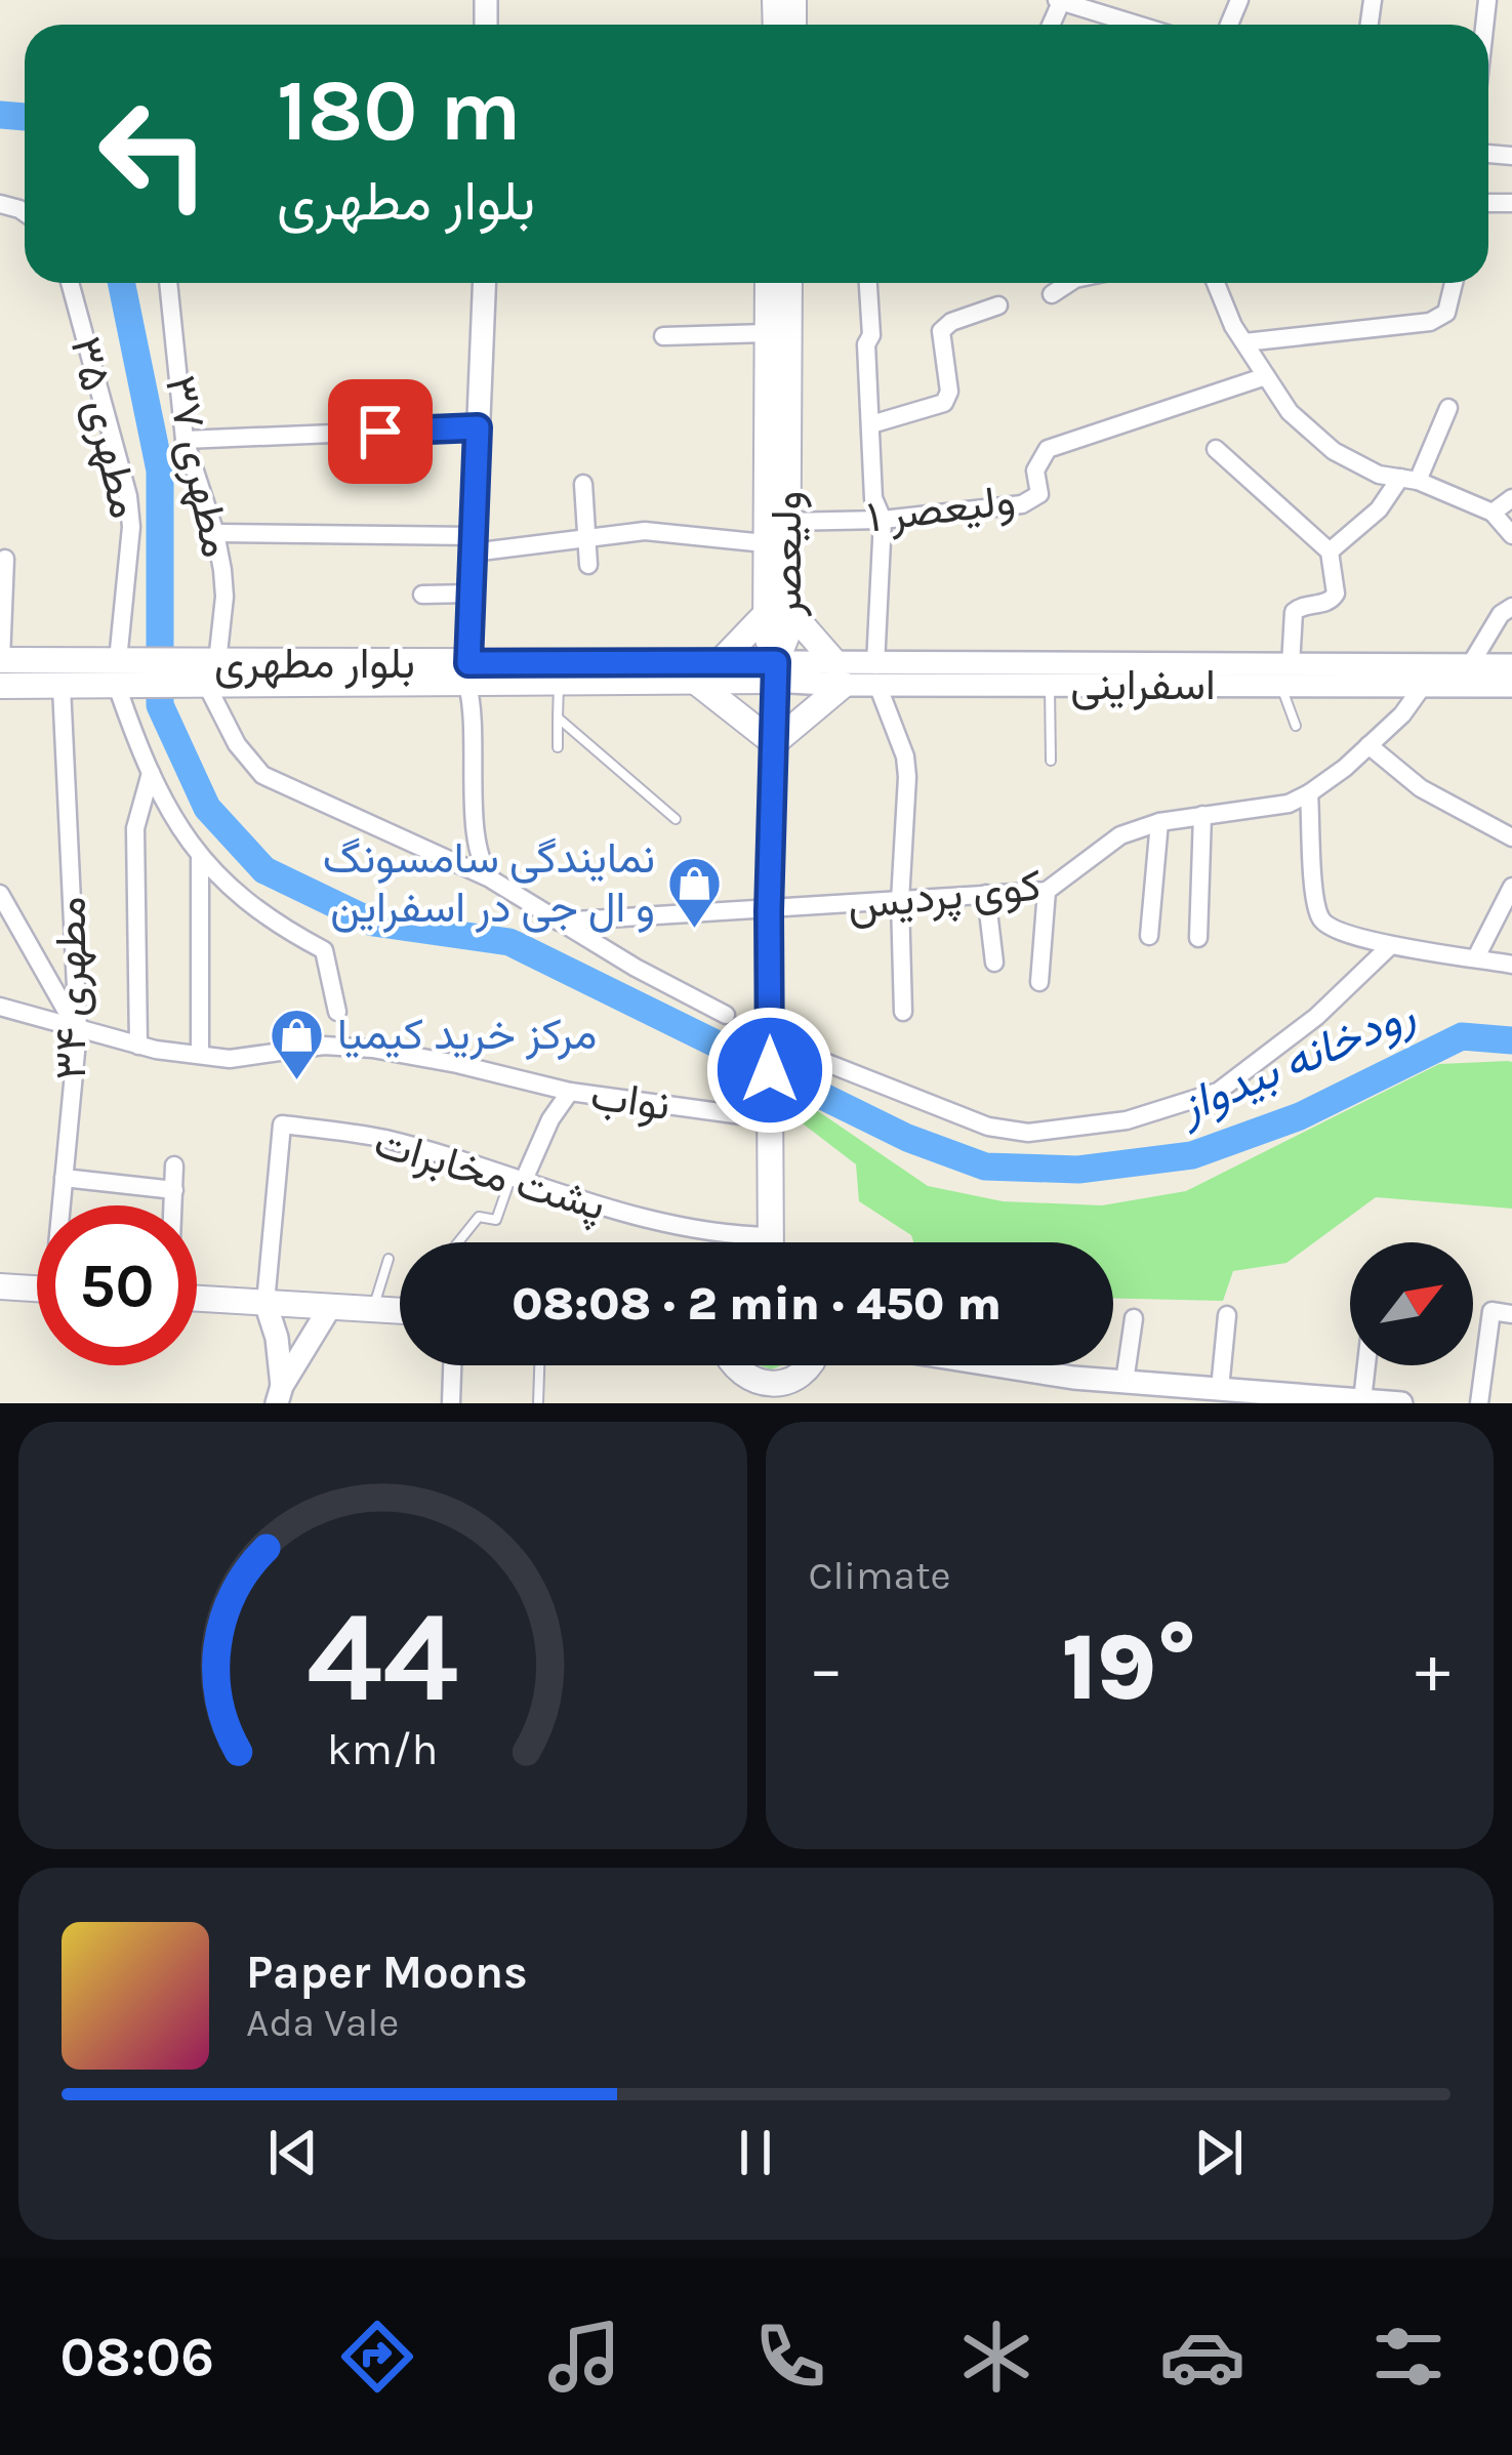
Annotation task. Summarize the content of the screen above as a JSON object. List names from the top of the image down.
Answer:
{
  "streets": {
    "main road": ["ولیعصر", "بلوار مطهری"],
    "street": [
      "مطهری ۳۵",
      "مطهری ۳۷",
      "ولیعصر ۱",
      "اسفراینی",
      "کوی پردیس",
      "مطهری ۳۴",
      "نواب",
      "پشت مخابرات"
    ]
  },
  "crossings": [
    ["مطهری ۳۵", "بلوار مطهری"],
    ["مطهری ۳۷", "ولیعصر ۱"],
    ["مطهری ۳۷", "بلوار مطهری"],
    ["ولیعصر ۱", "ولیعصر"],
    ["ولیعصر", "بلوار مطهری"],
    ["ولیعصر", "اسفراینی"],
    ["ولیعصر", "کوی پردیس"],
    ["ولیعصر", "پشت مخابرات"],
    ["بلوار مطهری", "اسفراینی"],
    ["بلوار مطهری", "مطهری ۳۴"],
    ["اسفراینی", "کوی پردیس"],
    ["مطهری ۳۴", "نواب"]
  ],
  "water": ["رودخانه بیدواز"],
  "places": {
    "shop": ["نمایندگی سامسونگ و ال جی در اسفراین", "مرکز خرید کیمیا"]
  },
  "north": "top right",
  "page": {
    "turn": ["180 m", "بلوار مطهری"],
    "limit": "50",
    "trip": "08:08 · 2 min · 450 m",
    "tile": "Climate",
    "heat": ["−", "19°", "+"],
    "song": ["Paper Moons", "Ada Vale"],
    "tabs": "08:06",
    "gauge": ["44", "km/h"]
  }
}
